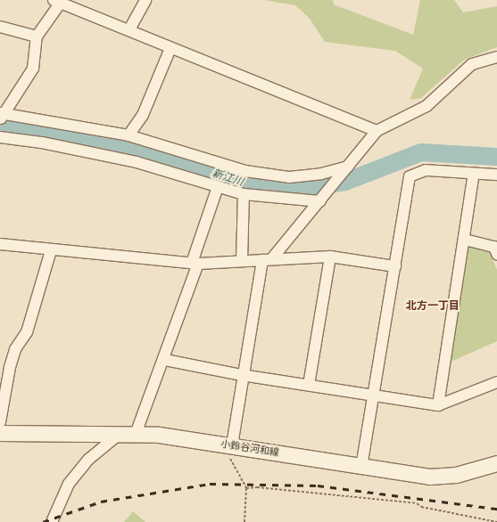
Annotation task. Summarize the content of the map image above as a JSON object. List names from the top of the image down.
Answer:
{
  "streets": {
    "main road": ["小鈴谷河和線"]
  },
  "districts": ["北方一丁目"],
  "water": ["新江川"]
}
